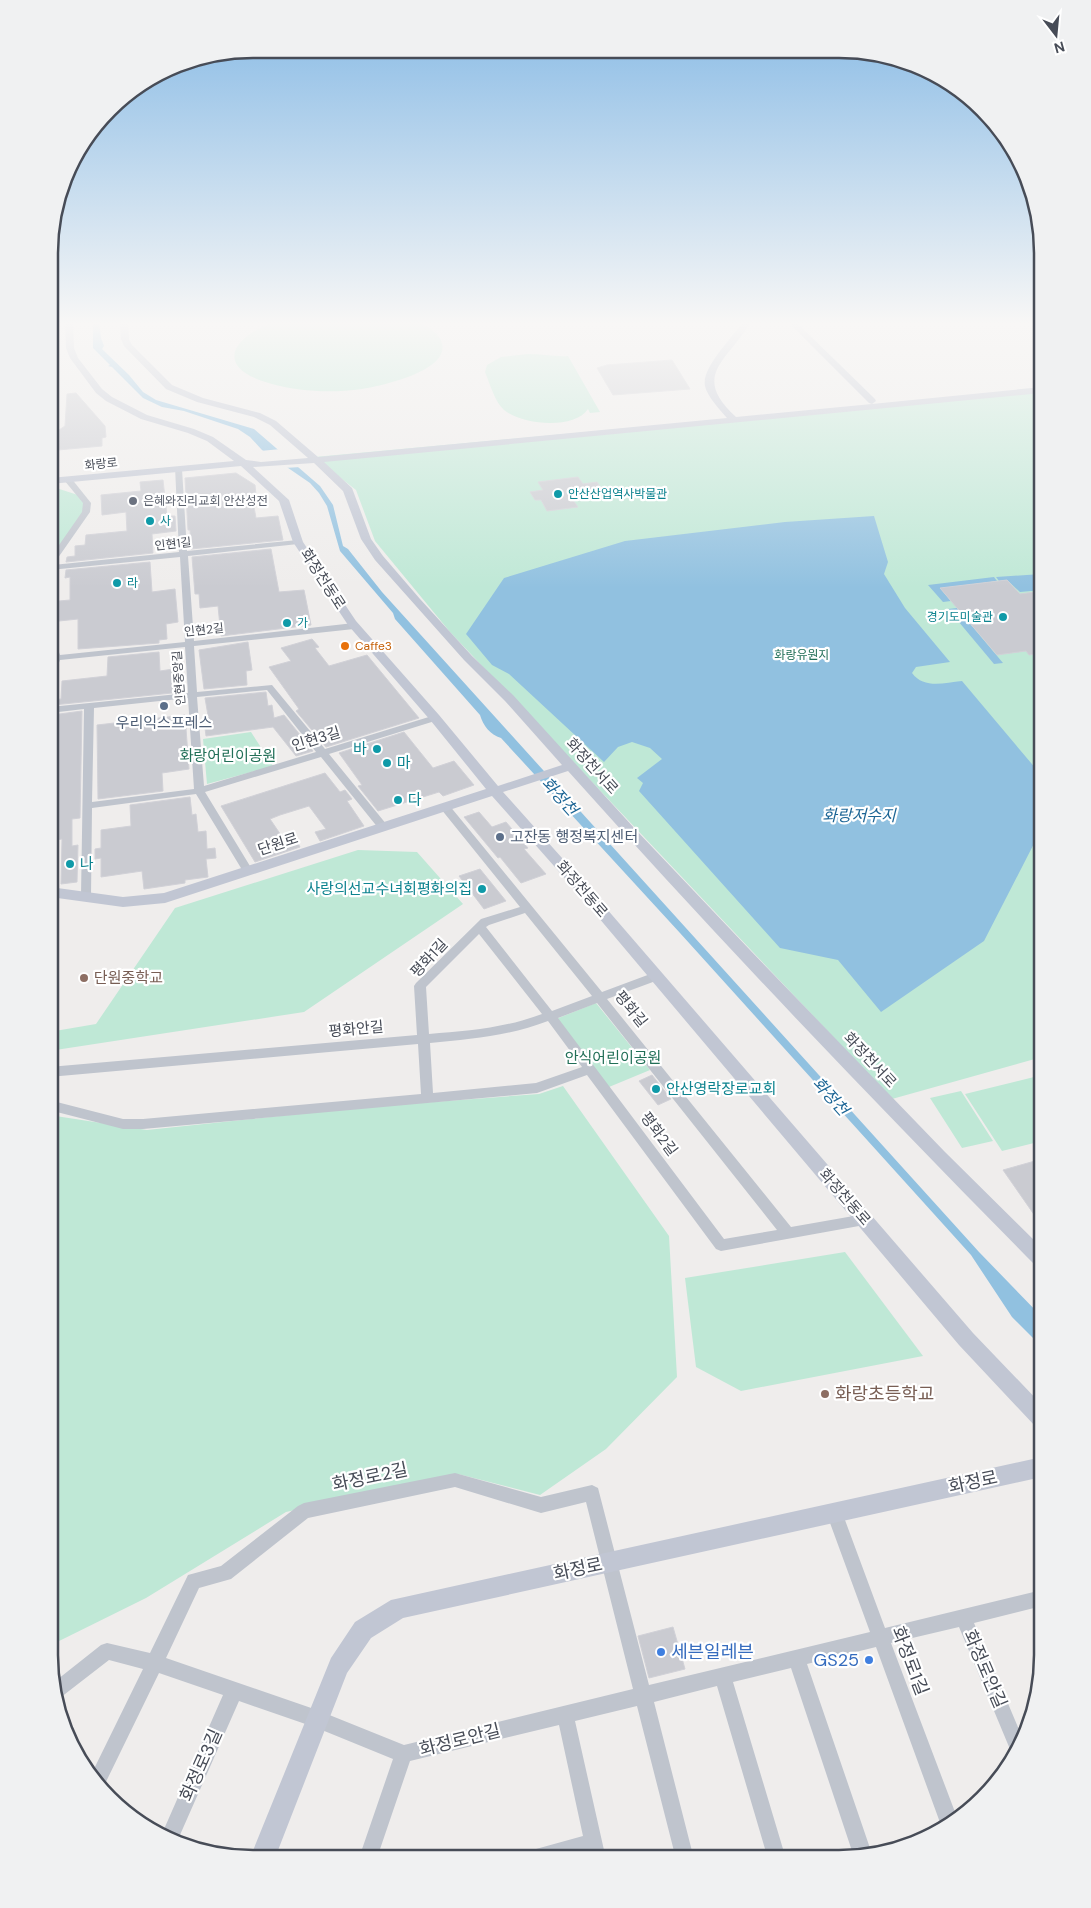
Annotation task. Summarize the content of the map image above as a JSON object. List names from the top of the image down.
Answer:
{
  "streets": {
    "street": [
      "화랑로",
      "인현1길",
      "화정천동로",
      "인현2길",
      "인현중앙길",
      "인현3길",
      "화정천서로",
      "단원로",
      "평화1길",
      "평화길",
      "평화안길",
      "평화2길",
      "화정로2길",
      "화정로",
      "화정로1길",
      "화정로안길",
      "화정로3길"
    ]
  },
  "crossings": [
    ["화랑로", "화정천동로"],
    ["화랑로", "인현중앙길"],
    ["화랑로", "화정천서로"],
    ["인현1길", "화정천동로"],
    ["인현1길", "인현중앙길"],
    ["화정천동로", "인현2길"],
    ["화정천동로", "인현3길"],
    ["화정천동로", "단원로"],
    ["화정천동로", "평화안길"],
    ["화정천동로", "평화2길"],
    ["인현2길", "인현중앙길"],
    ["인현중앙길", "인현3길"],
    ["인현중앙길", "단원로"],
    ["화정천서로", "단원로"],
    ["단원로", "평화길"],
    ["평화1길", "평화길"],
    ["평화1길", "평화안길"],
    ["평화1길", "평화2길"],
    ["평화길", "평화안길"],
    ["평화길", "평화2길"],
    ["평화안길", "평화2길"],
    ["화정로2길", "화정로"],
    ["화정로", "화정로1길"],
    ["화정로1길", "화정로안길"]
  ],
  "water": ["화정천", "화랑저수지"],
  "parks": ["화랑유원지", "화랑어린이공원", "안식어린이공원"],
  "places": [
    "안산산업역사박물관",
    "은혜와진리교회 안산성전",
    "사",
    "라",
    "경기도미술관",
    "가",
    "Caffe3",
    "우리익스프레스",
    "바",
    "마",
    "다",
    "고잔동 행정복지센터",
    "나",
    "사랑의선교수녀회평화의집",
    "단원중학교",
    "안산영락장로교회",
    "화랑초등학교",
    "세븐일레븐",
    "GS25"
  ],
  "north": "bottom"
}
